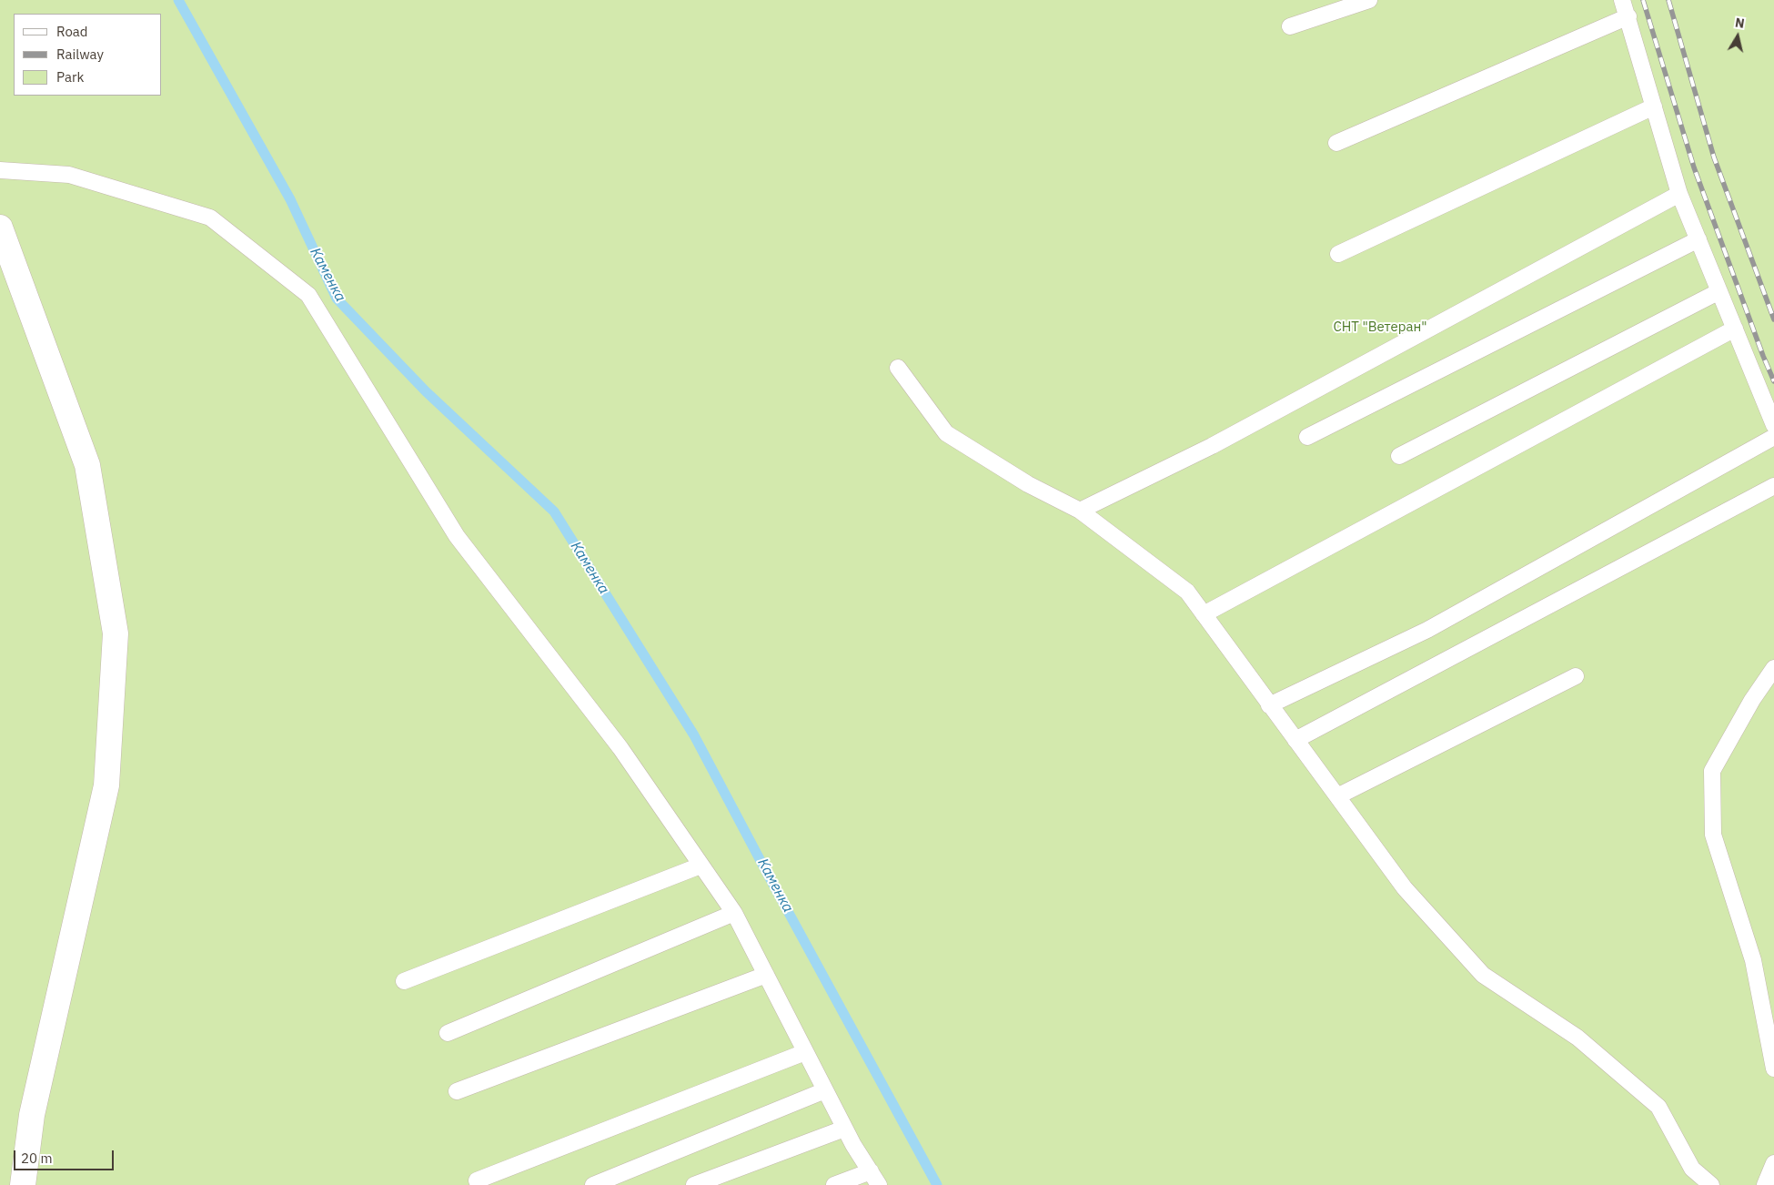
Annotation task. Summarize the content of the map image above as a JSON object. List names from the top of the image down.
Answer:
{
  "water": ["Каменка"],
  "parks": ["СНТ \"Ветеран\""],
  "legend": ["Road", "Railway", "Park"],
  "scale_bar": "20 m",
  "north": "top"
}
